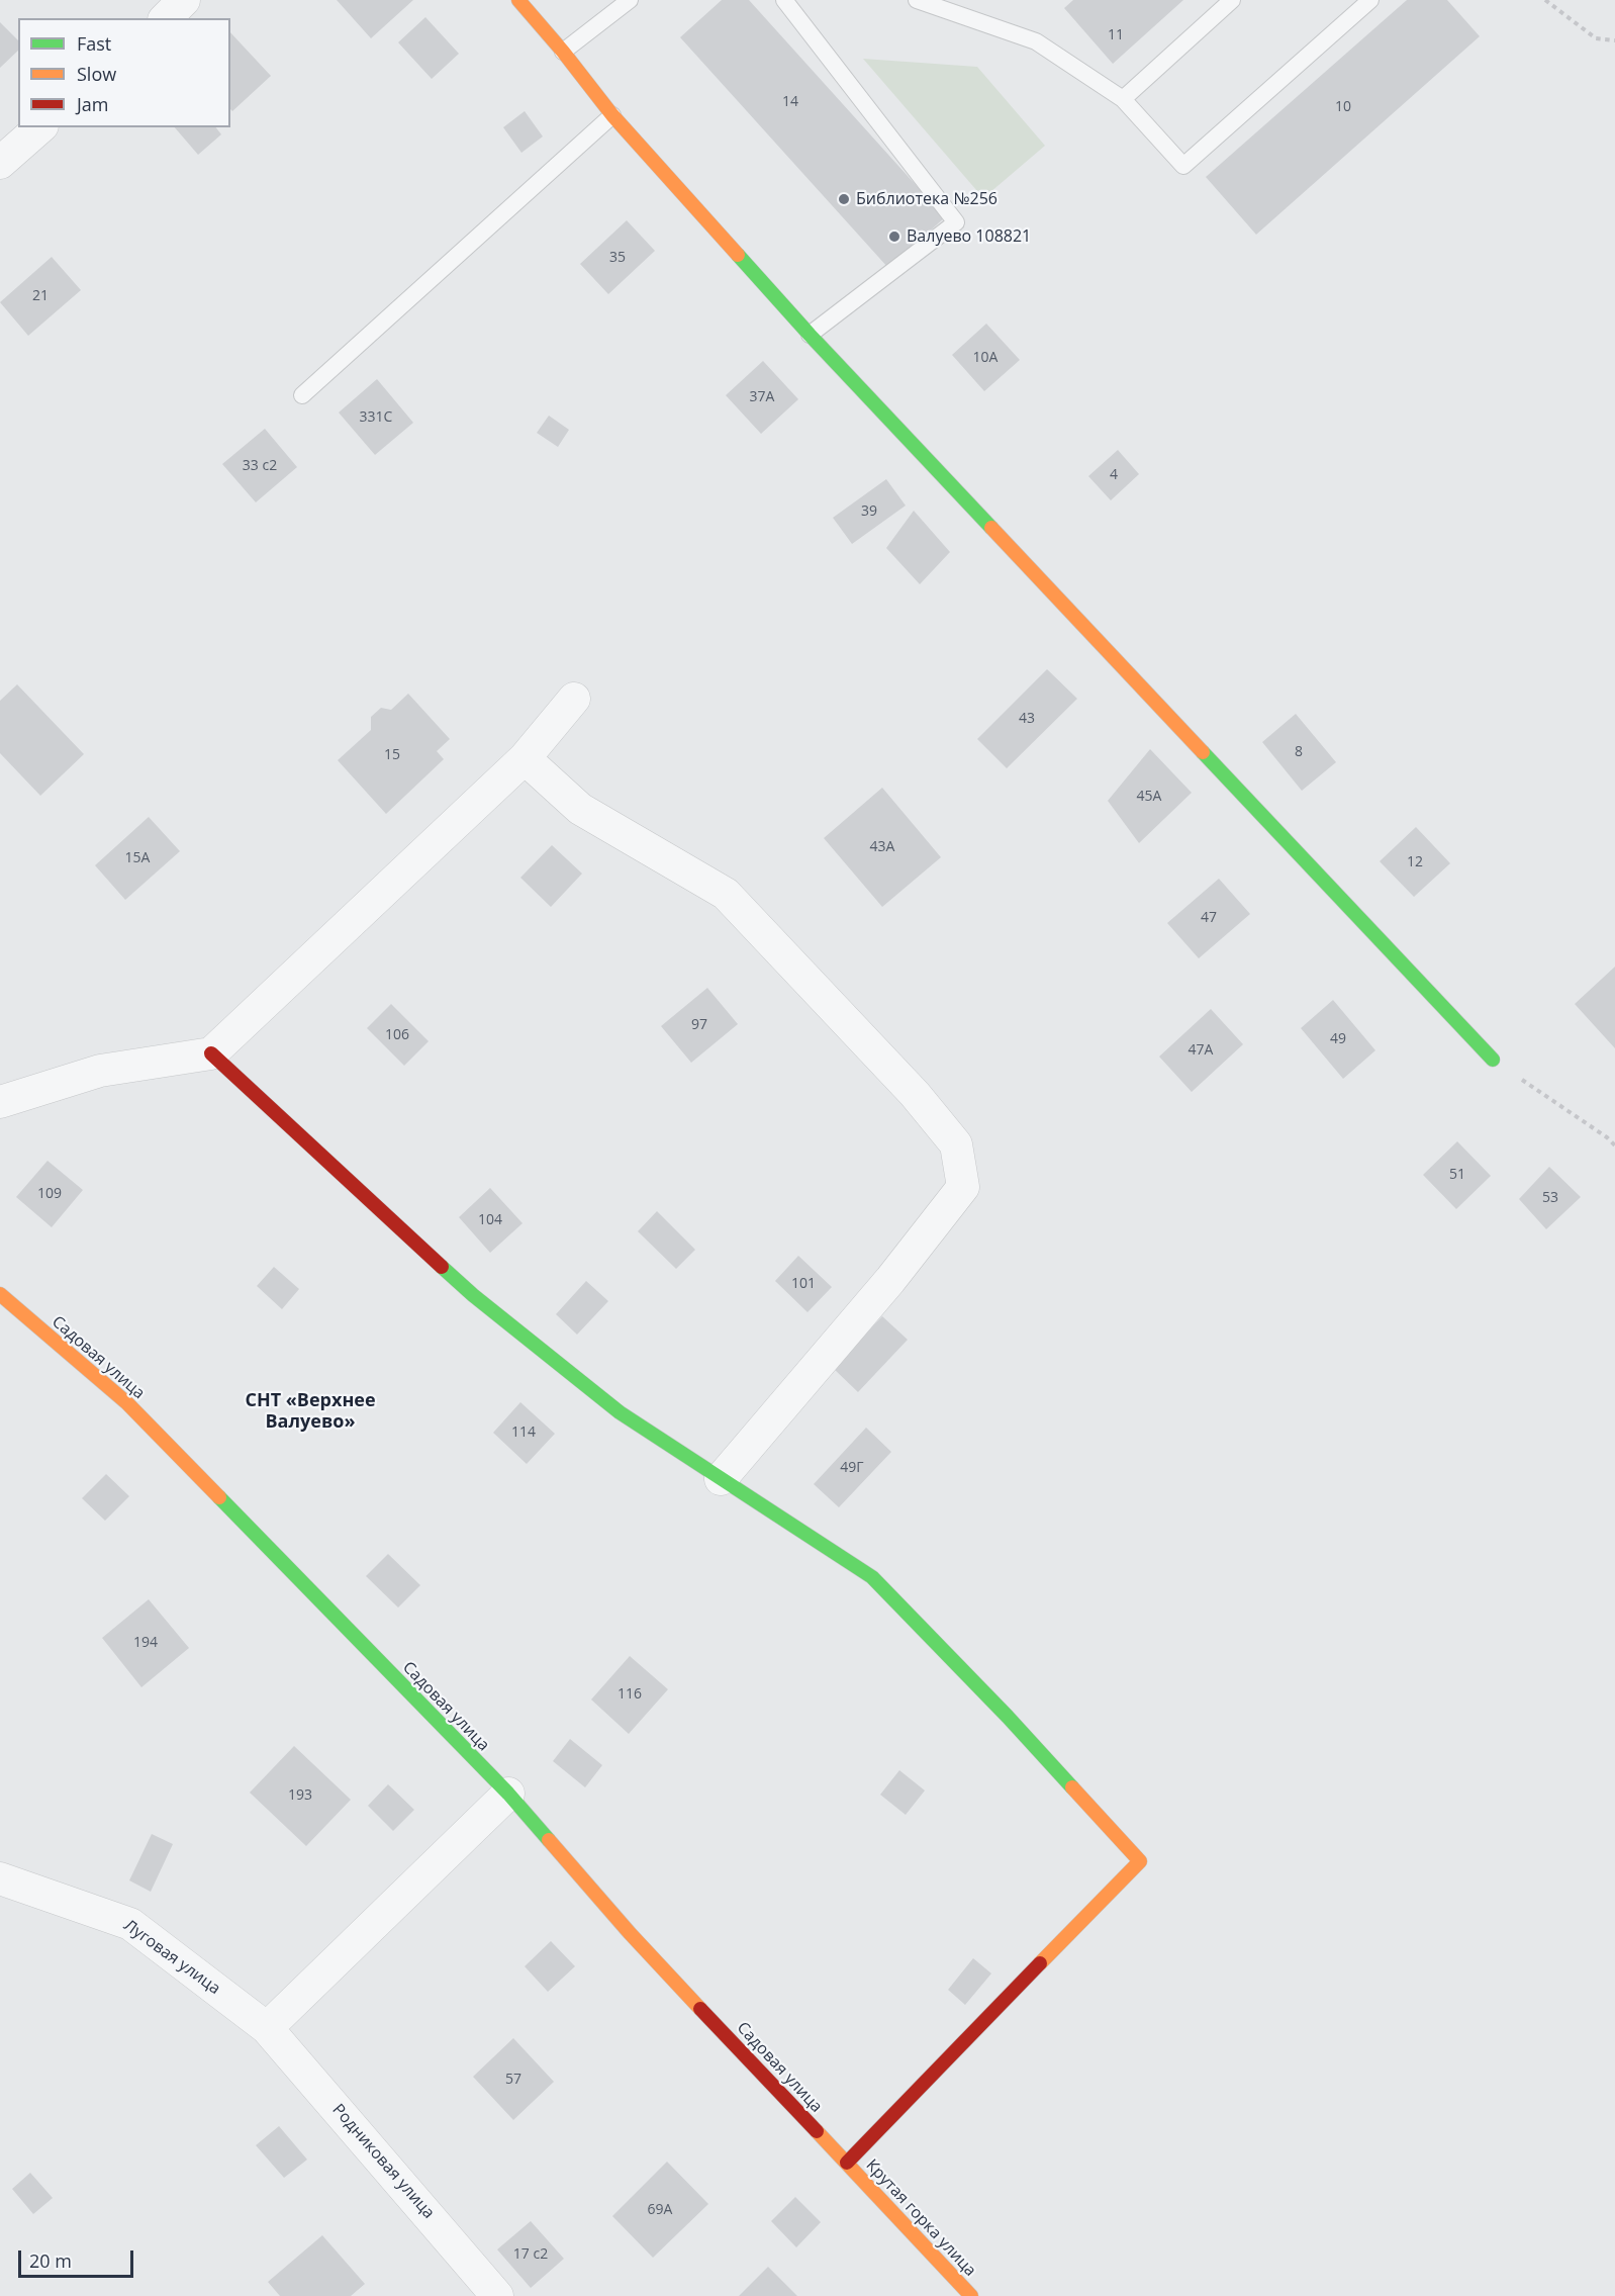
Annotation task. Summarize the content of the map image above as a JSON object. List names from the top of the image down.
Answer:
{
  "streets": {
    "street": [
      "Садовая улица",
      "Луговая улица",
      "Родниковая улица",
      "Крутая горка улица"
    ]
  },
  "crossings": [
    ["Садовая улица", "Крутая горка улица"],
    ["Луговая улица", "Родниковая улица"]
  ],
  "districts": ["СНТ «Верхнее Валуево»"],
  "places": ["Библиотека №256", "Валуево 108821"],
  "house_numbers": [
    "11",
    "14",
    "10",
    "35",
    "21",
    "10А",
    "37А",
    "331С",
    "33 с2",
    "4",
    "39",
    "43",
    "8",
    "15",
    "45А",
    "43А",
    "15А",
    "12",
    "47",
    "97",
    "106",
    "49",
    "47А",
    "51",
    "109",
    "53",
    "104",
    "101",
    "114",
    "49Г",
    "194",
    "116",
    "193",
    "57",
    "69А",
    "17 с2"
  ],
  "legend": ["Fast", "Slow", "Jam"],
  "scale_bar": "20 m"
}
